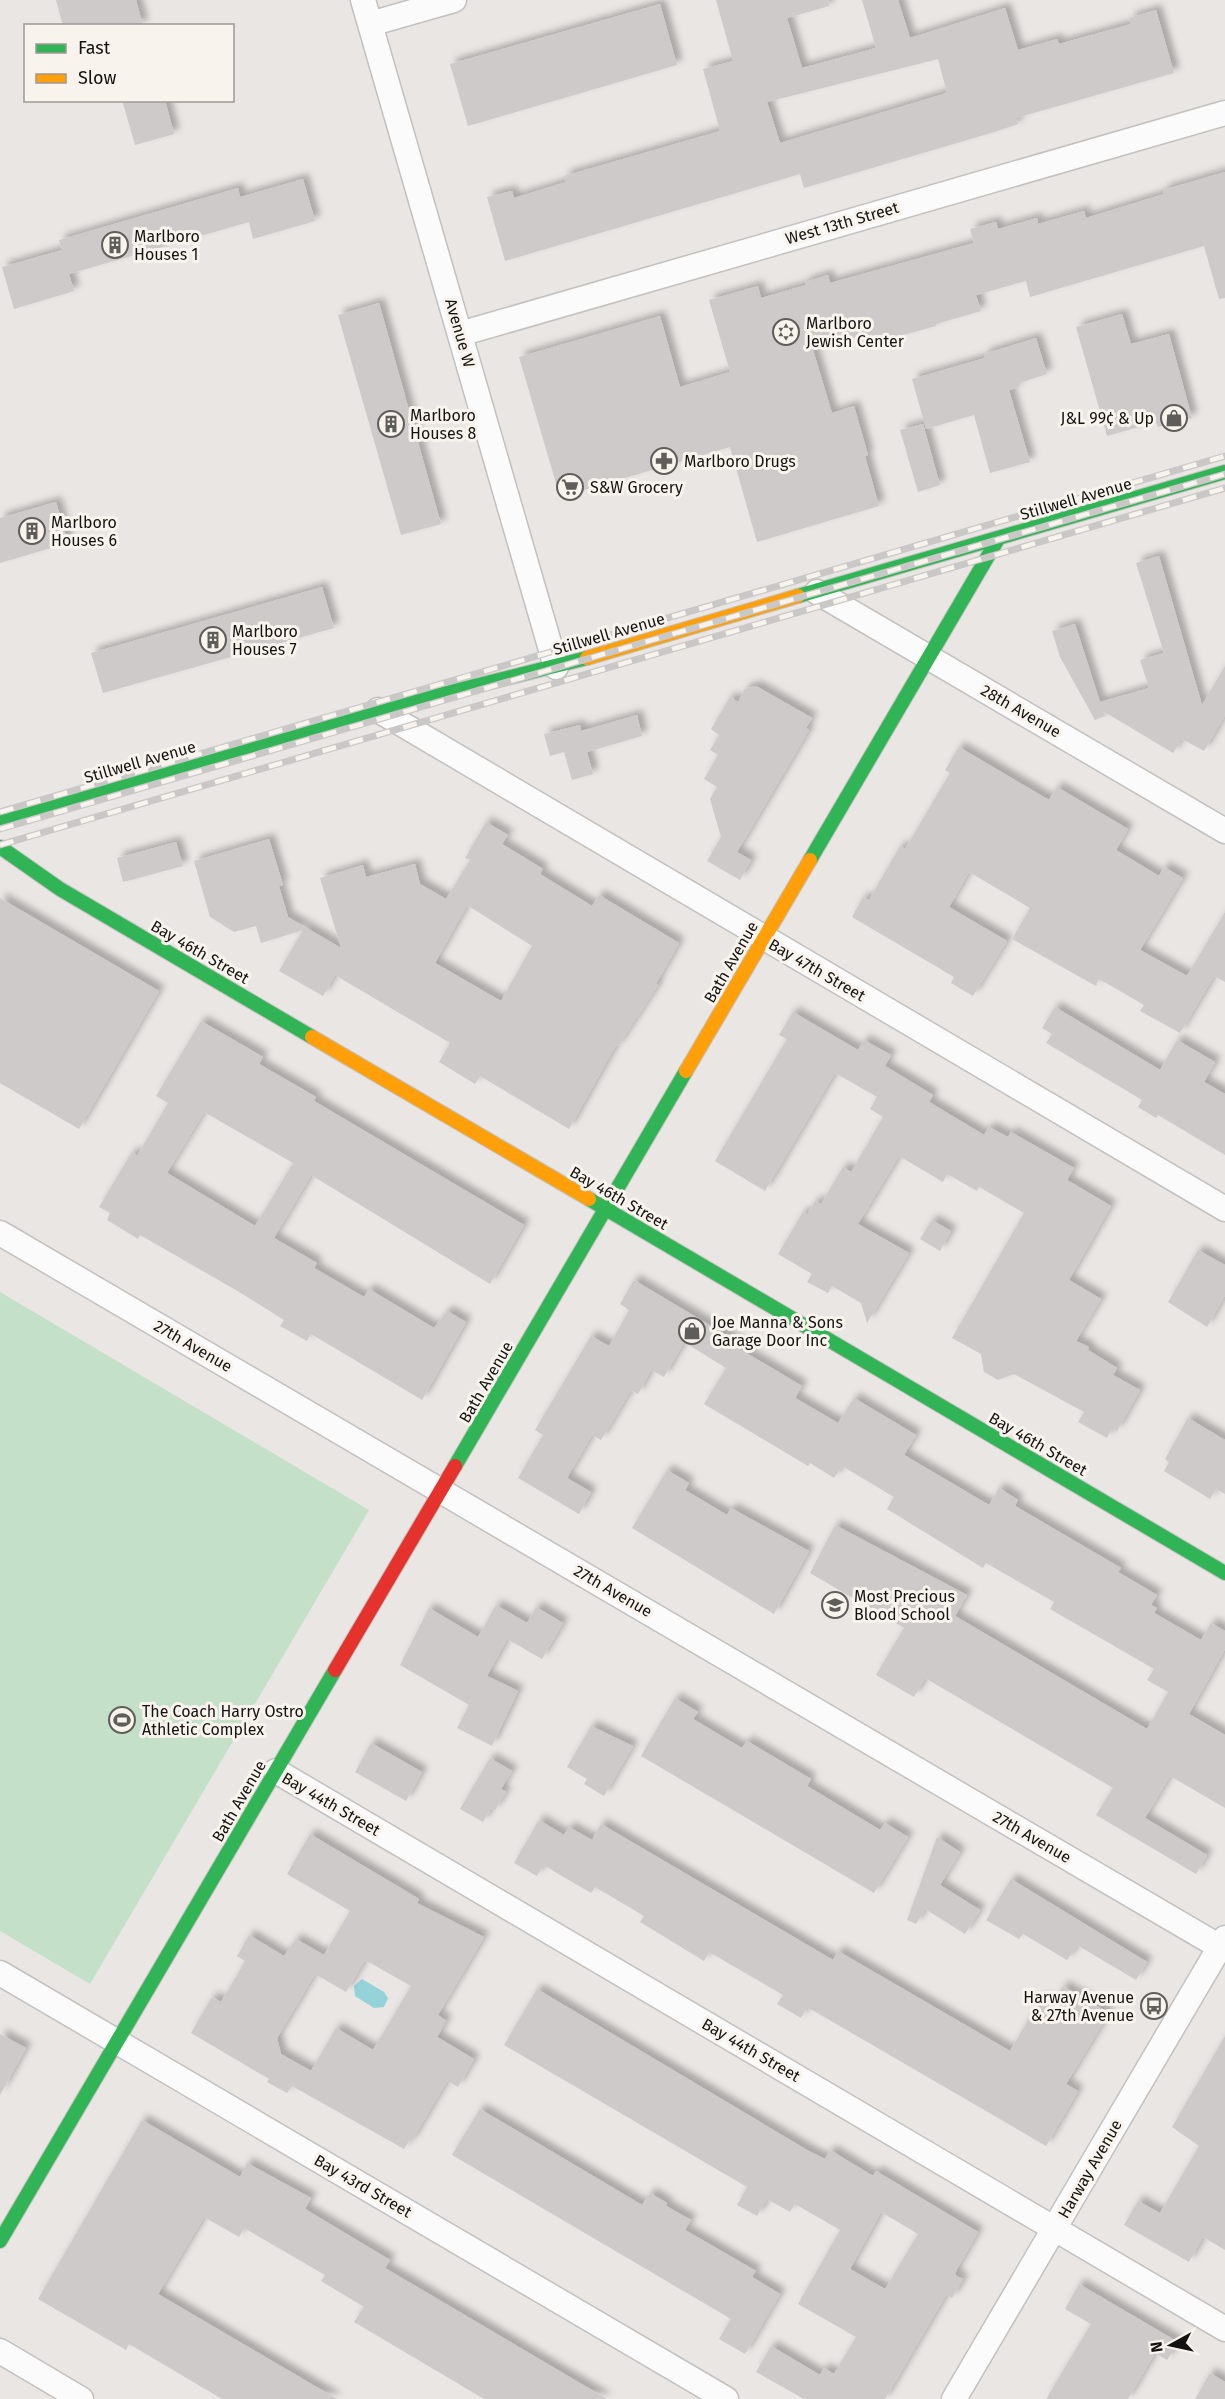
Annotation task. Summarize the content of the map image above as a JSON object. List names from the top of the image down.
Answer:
{
  "streets": {
    "street": [
      "West 13th Street",
      "Avenue W",
      "Stillwell Avenue",
      "28th Avenue",
      "Bay 46th Street",
      "Bath Avenue",
      "Bay 47th Street",
      "27th Avenue",
      "Bay 44th Street",
      "Harway Avenue",
      "Bay 43rd Street"
    ]
  },
  "crossings": [
    ["West 13th Street", "Avenue W"],
    ["Avenue W", "Stillwell Avenue"],
    ["Stillwell Avenue", "28th Avenue"],
    ["Stillwell Avenue", "Bath Avenue"],
    ["Stillwell Avenue", "Bay 47th Street"],
    ["28th Avenue", "Bath Avenue"],
    ["Bay 46th Street", "Bath Avenue"],
    ["Bath Avenue", "Bay 47th Street"],
    ["Bath Avenue", "27th Avenue"],
    ["Bath Avenue", "Bay 44th Street"],
    ["Bath Avenue", "Bay 43rd Street"],
    ["27th Avenue", "Harway Avenue"],
    ["Bay 44th Street", "Harway Avenue"]
  ],
  "places": {
    "building": [
      "Marlboro Houses 1",
      "Marlboro Houses 8",
      "Marlboro Houses 6",
      "Marlboro Houses 7"
    ],
    "synagogue": ["Marlboro Jewish Center"],
    "shop": ["J&L 99¢ & Up", "Joe Manna & Sons Garage Door Inc"],
    "pharmacy": ["Marlboro Drugs"],
    "supermarket": ["S&W Grocery"],
    "school or university": ["Most Precious Blood School"],
    "sports": ["The Coach Harry Ostro Athletic Complex"],
    "bus stop": ["Harway Avenue & 27th Avenue"]
  },
  "legend": ["Fast", "Slow"],
  "north": "left"
}
